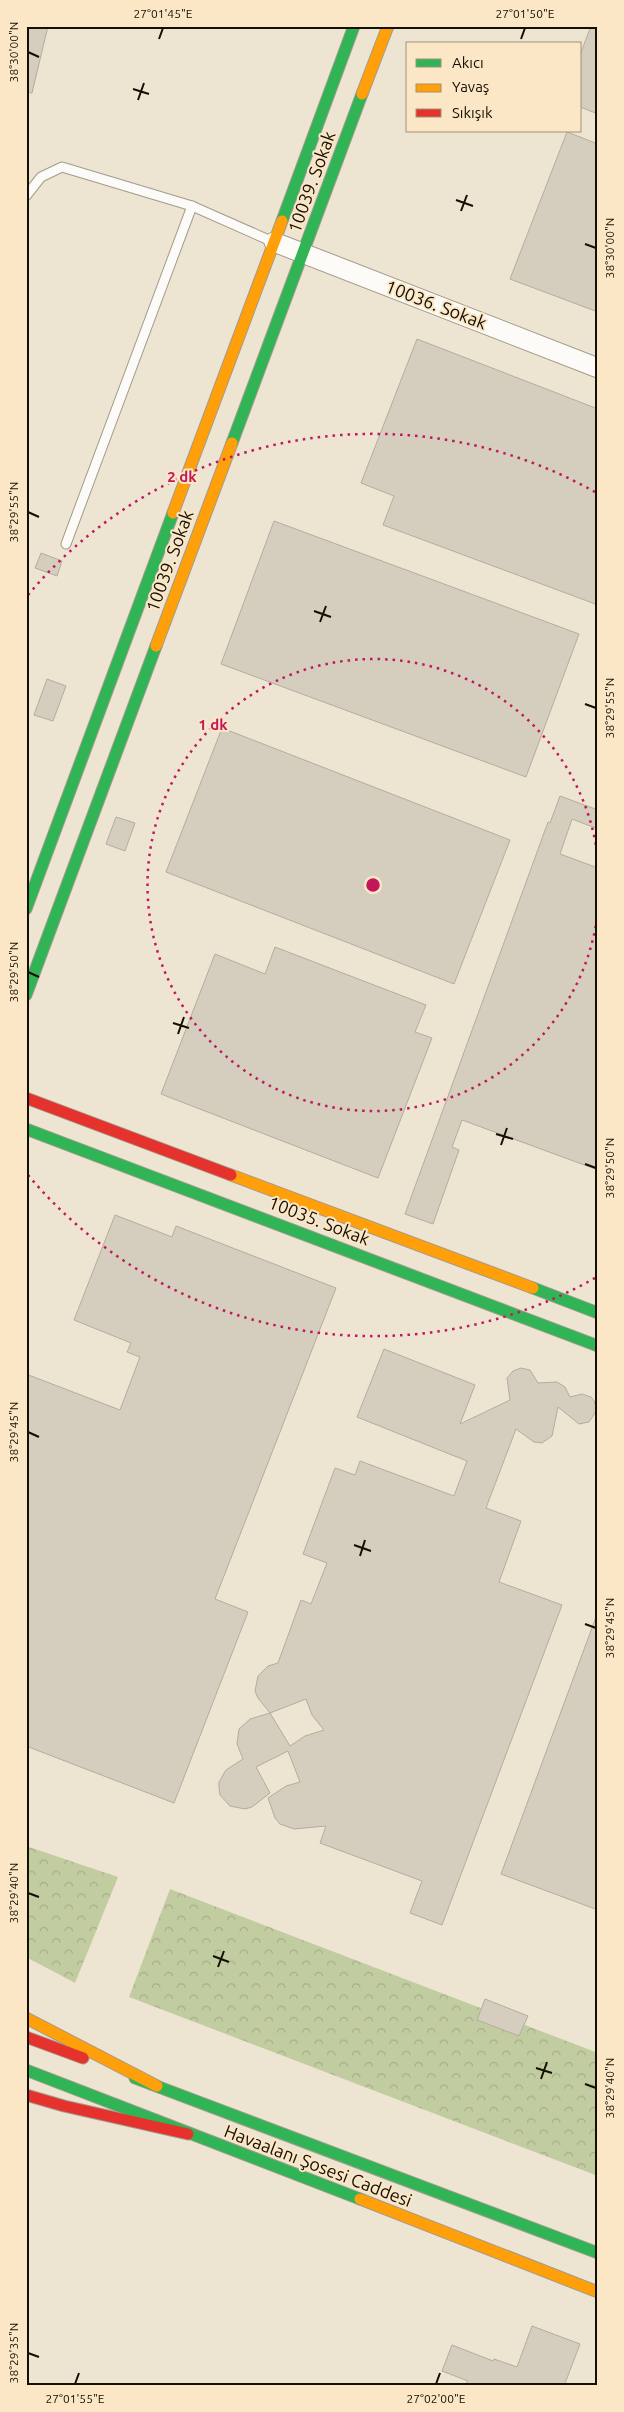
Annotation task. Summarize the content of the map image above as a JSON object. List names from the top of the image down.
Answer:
{
  "streets": {
    "main road": ["10039. Sokak", "10035. Sokak", "Havaalanı Şosesi Caddesi"],
    "street": ["10036. Sokak"]
  },
  "crossings": [
    ["10039. Sokak", "10036. Sokak"]
  ],
  "legend": ["Akıcı", "Yavaş", "Sıkışık"],
  "coordinates": [
    "27°01'45\"E",
    "27°01'50\"E",
    "38°30'00\"N",
    "38°29'55\"N",
    "38°29'50\"N",
    "38°29'45\"N",
    "38°29'40\"N",
    "38°29'35\"N",
    "27°01'55\"E",
    "27°02'00\"E"
  ],
  "rings": ["2 dk", "1 dk"]
}
